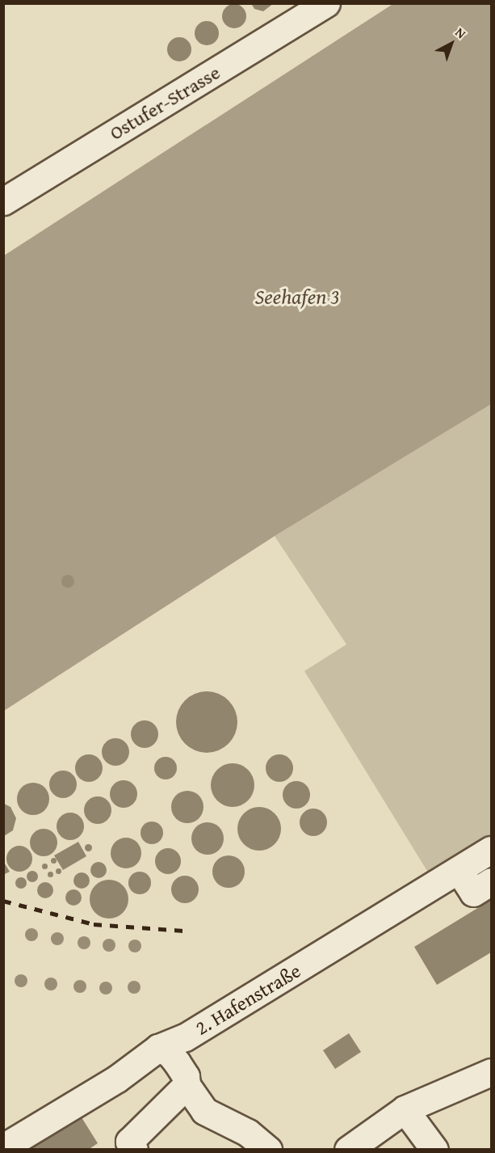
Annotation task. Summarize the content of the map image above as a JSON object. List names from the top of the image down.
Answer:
{
  "streets": {
    "street": ["Ostufer-Strasse", "2. Hafenstraße"]
  },
  "water": ["Seehafen 3"],
  "north": "top right"
}
